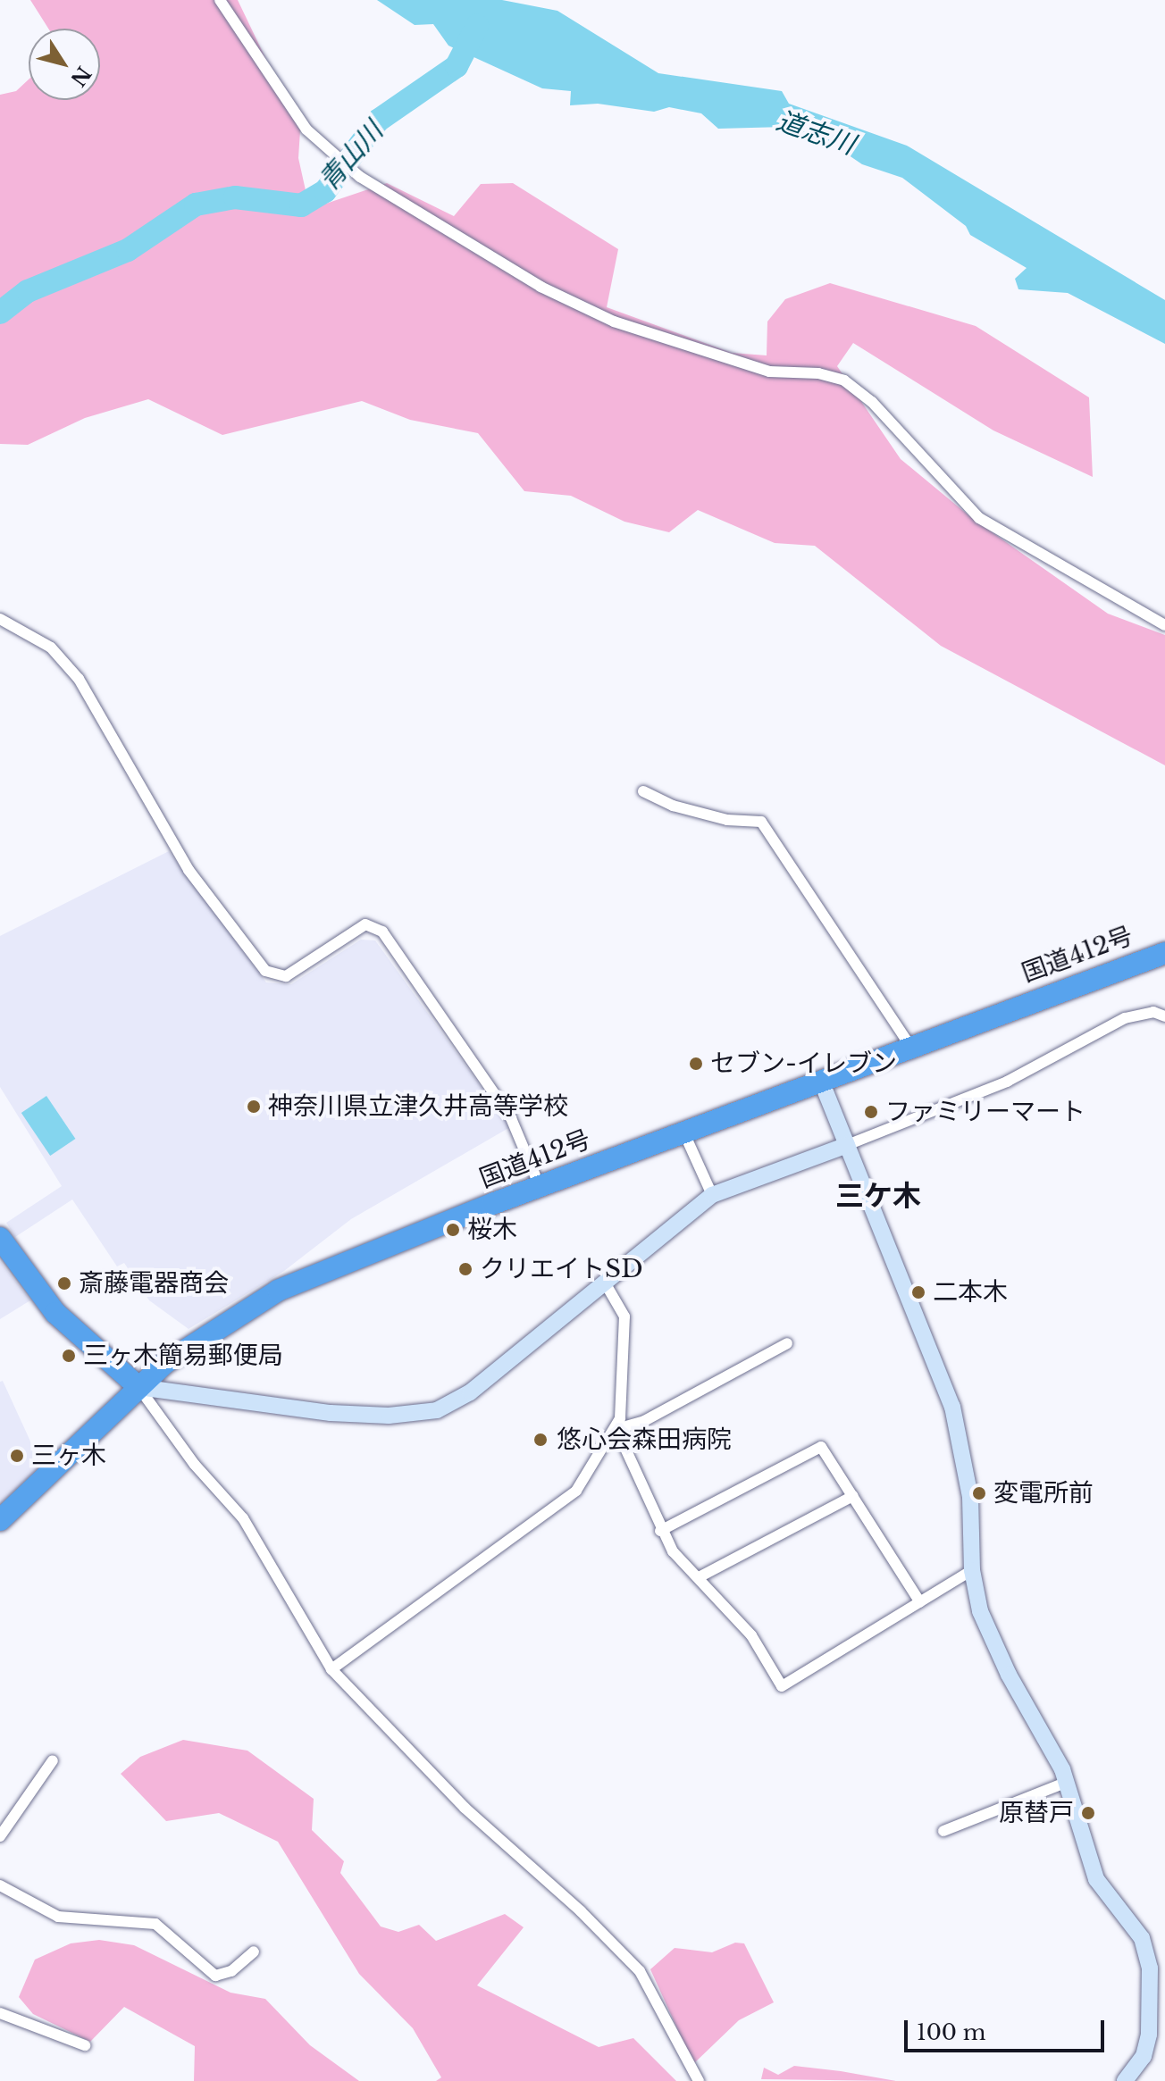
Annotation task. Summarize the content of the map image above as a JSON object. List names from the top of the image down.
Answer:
{
  "streets": {
    "highway": ["国道412号"]
  },
  "districts": ["三ケ木"],
  "water": ["道志川", "青山川"],
  "places": [
    "セブン-イレブン",
    "神奈川県立津久井高等学校",
    "ファミリーマート",
    "桜木",
    "クリエイトSD",
    "斎藤電器商会",
    "二本木",
    "三ヶ木簡易郵便局",
    "悠心会森田病院",
    "三ヶ木",
    "変電所前",
    "原替戸"
  ],
  "scale_bar": "100 m",
  "north": "bottom right"
}
